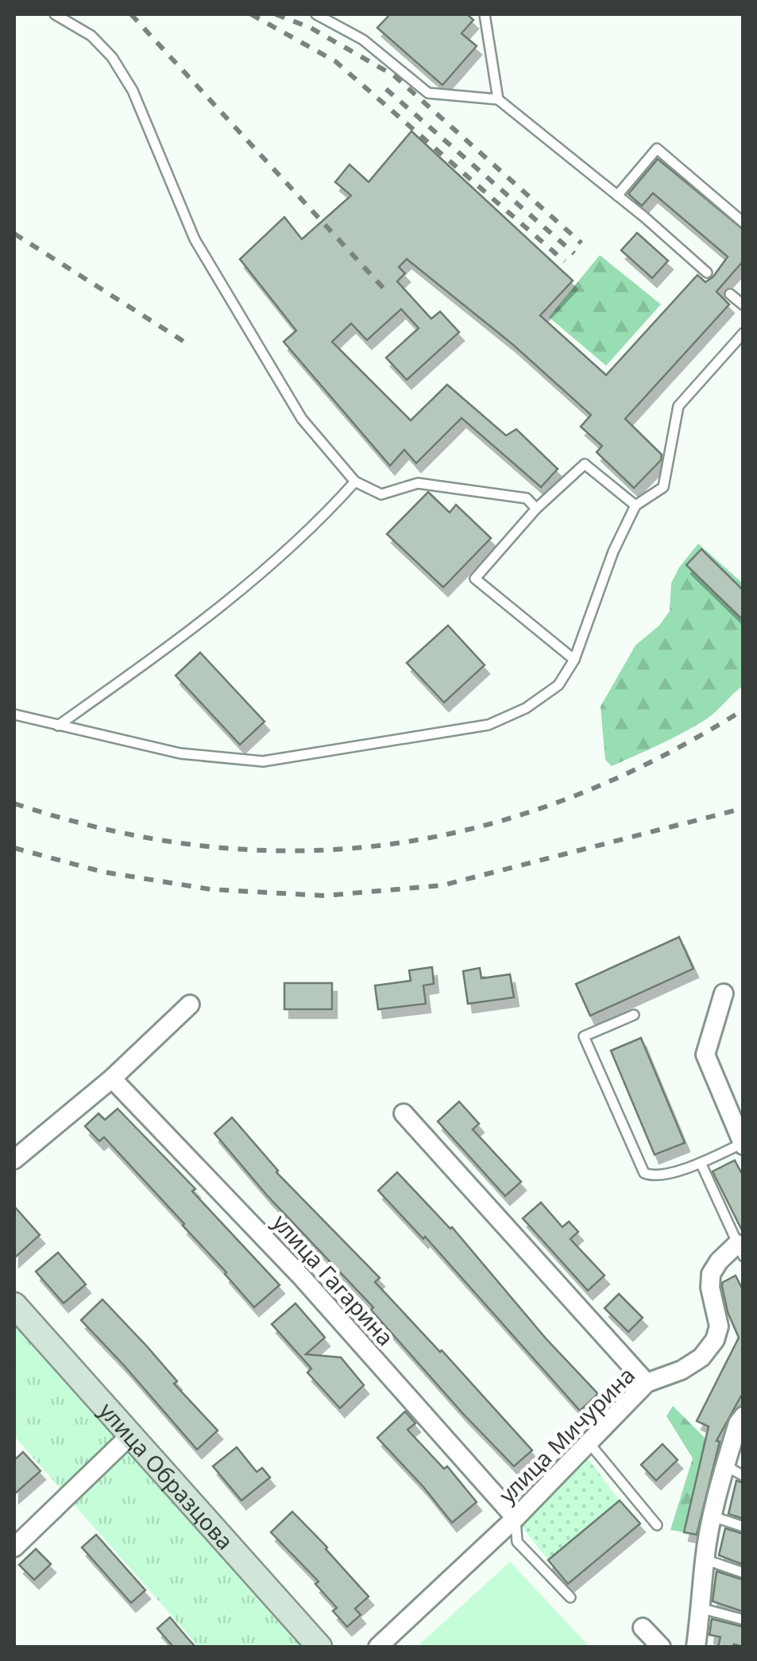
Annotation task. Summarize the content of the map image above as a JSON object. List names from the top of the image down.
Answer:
{
  "streets": {
    "street": ["улица Гагарина", "улица Мичурина", "улица Образцова"]
  },
  "crossings": [
    ["улица Гагарина", "улица Мичурина"]
  ]
}
